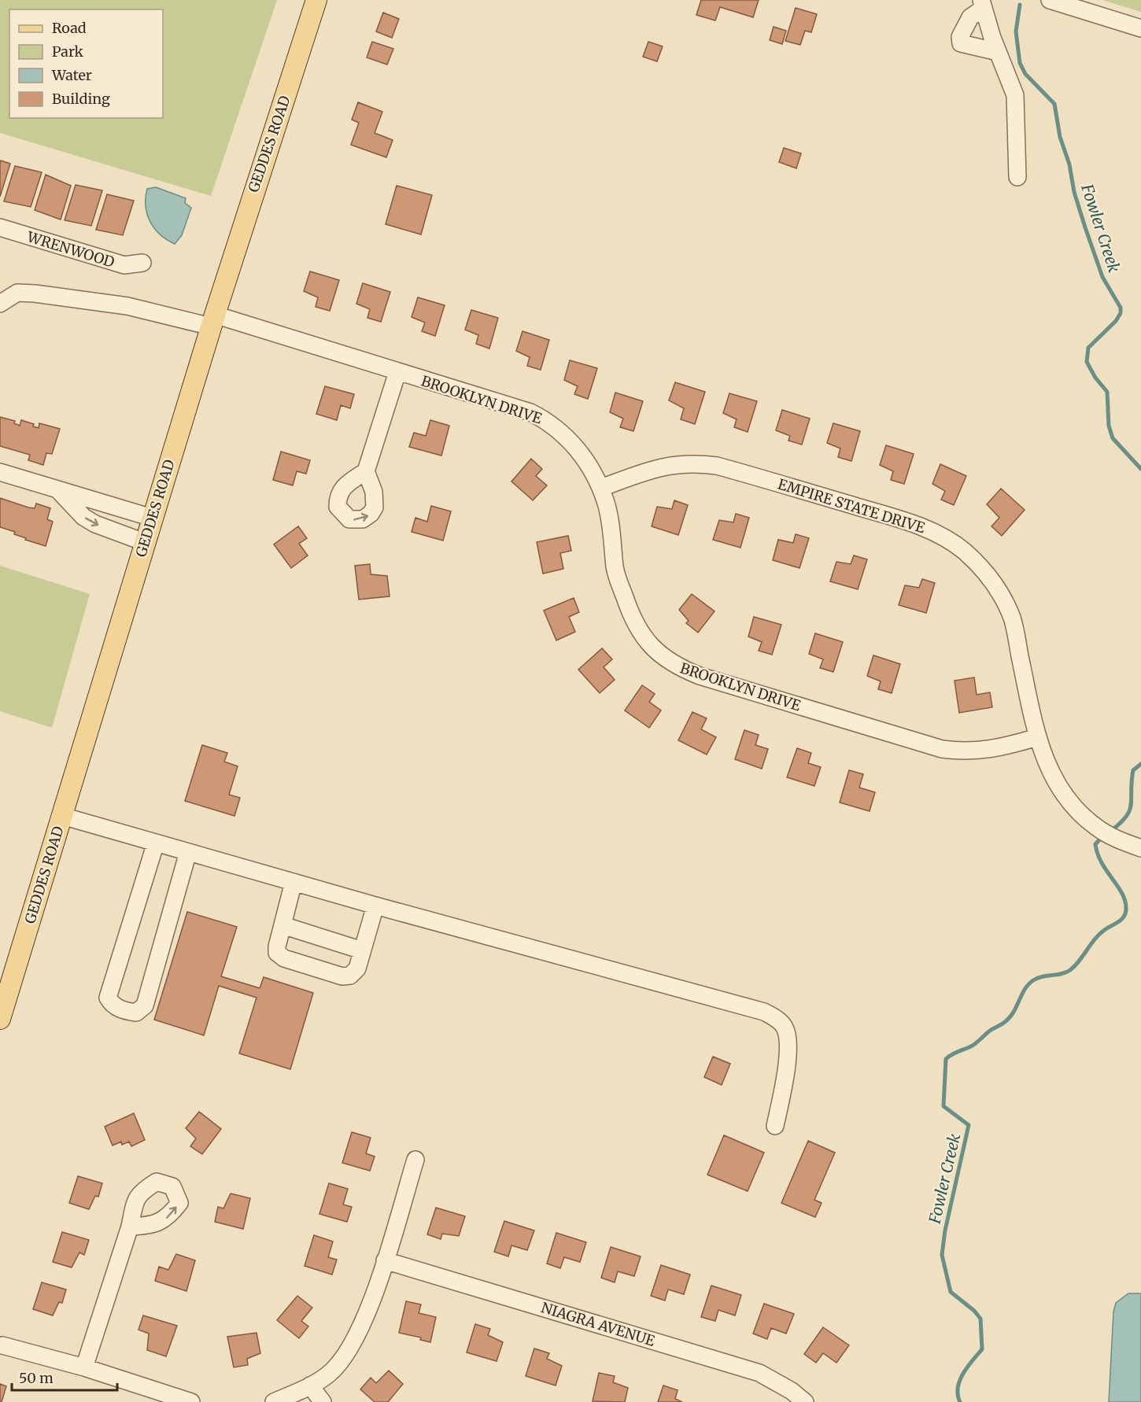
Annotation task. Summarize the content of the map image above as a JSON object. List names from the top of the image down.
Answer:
{
  "streets": {
    "main road": ["GEDDES ROAD"],
    "street": [
      "WRENWOOD",
      "BROOKLYN DRIVE",
      "EMPIRE STATE DRIVE",
      "NIAGRA AVENUE"
    ]
  },
  "crossings": [
    ["GEDDES ROAD", "BROOKLYN DRIVE"],
    ["BROOKLYN DRIVE", "EMPIRE STATE DRIVE"]
  ],
  "water": ["Fowler Creek"],
  "legend": [
    "Road",
    "Park",
    "Water",
    "Building"
  ],
  "scale_bar": "50 m"
}
